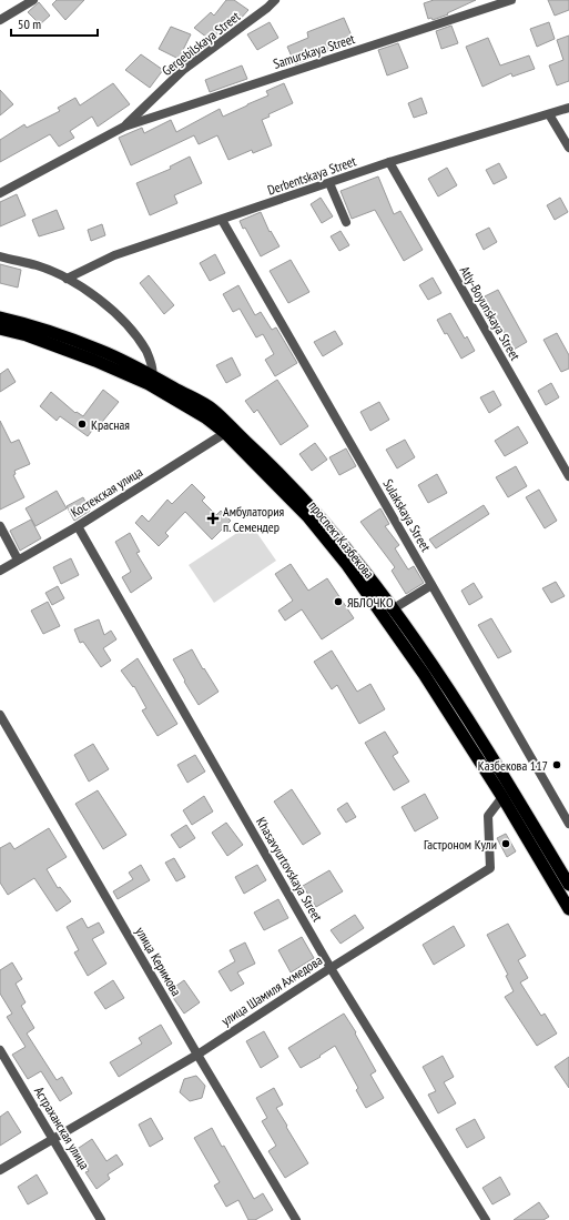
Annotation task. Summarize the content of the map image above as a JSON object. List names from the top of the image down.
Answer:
{
  "streets": {
    "highway": ["проспект Казбекова"],
    "street": [
      "Gergebilskaya Street",
      "Samurskaya Street",
      "Derbentskaya Street",
      "Atly-Boyunskaya Street",
      "Костекская улица",
      "Sulakskaya Street",
      "Khasavyurtovskaya Street",
      "улица Керимова",
      "улица Шамиля Ахмедова",
      "Астраханская улица"
    ]
  },
  "crossings": [
    ["Gergebilskaya Street", "Samurskaya Street"],
    ["Derbentskaya Street", "Atly-Boyunskaya Street"],
    ["Derbentskaya Street", "Sulakskaya Street"],
    ["Костекская улица", "проспект Казбекова"],
    ["Костекская улица", "Khasavyurtovskaya Street"],
    ["проспект Казбекова", "улица Шамиля Ахмедова"],
    ["Khasavyurtovskaya Street", "улица Шамиля Ахмедова"],
    ["улица Керимова", "улица Шамиля Ахмедова"],
    ["улица Шамиля Ахмедова", "Астраханская улица"]
  ],
  "places": {
    "other": [
      "Красная",
      "ЯБЛОЧКО",
      "Казбекова 117",
      "Гастроном Кули"
    ],
    "health": ["Амбулатория п. Семендер"]
  },
  "scale_bar": "50 m"
}
